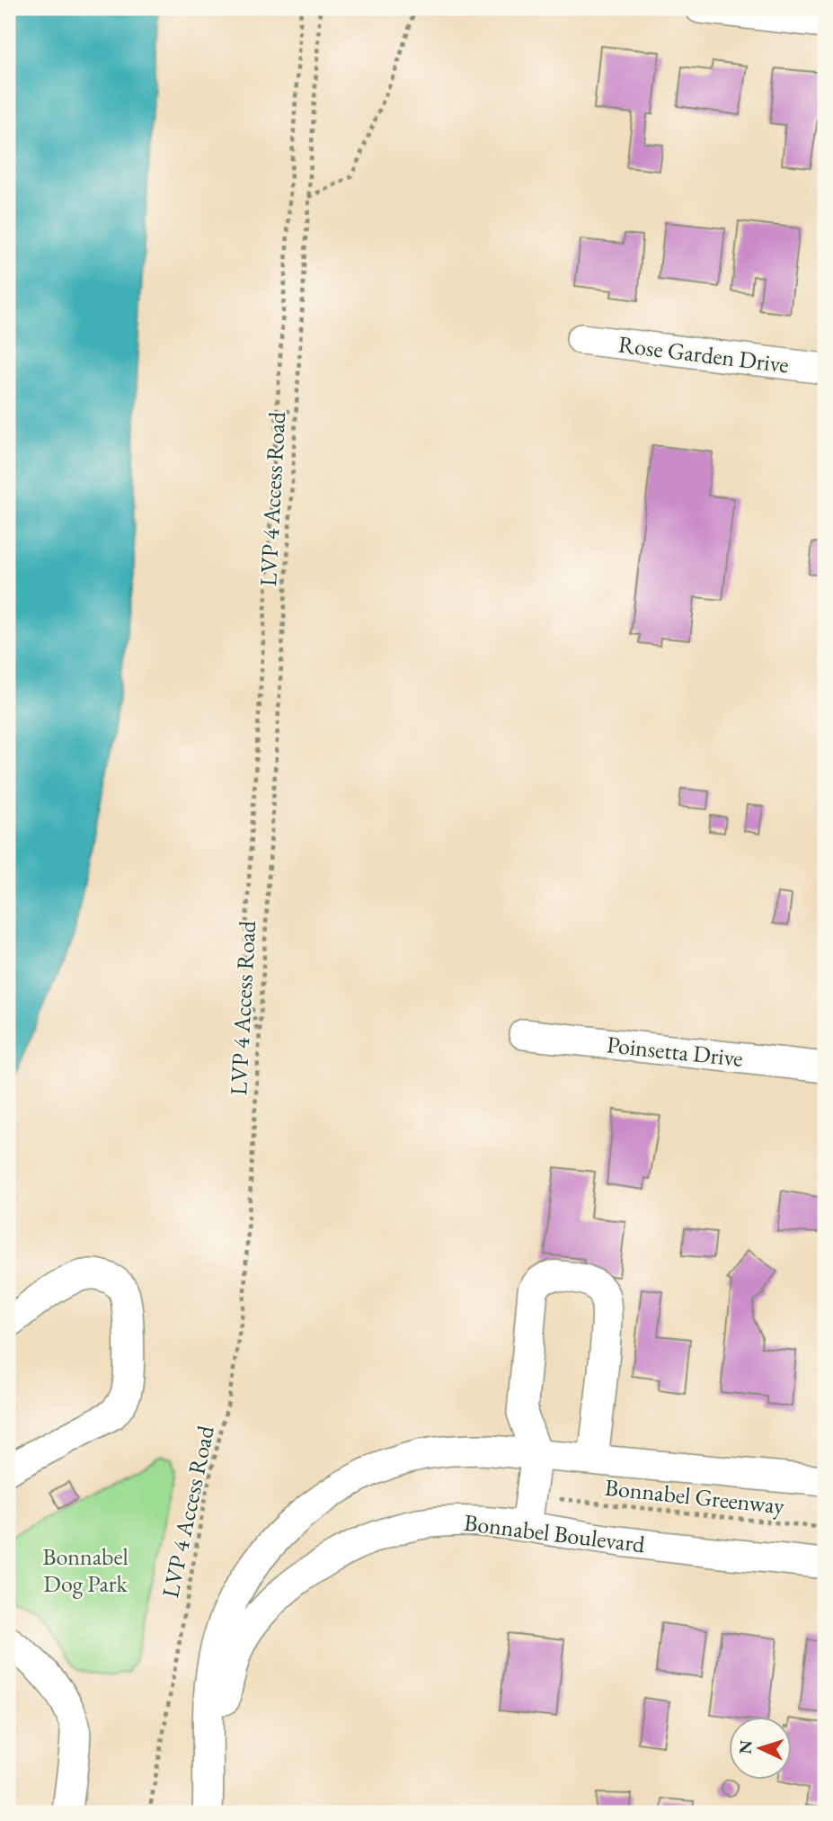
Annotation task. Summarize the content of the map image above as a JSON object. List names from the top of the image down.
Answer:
{
  "streets": {
    "street": ["Rose Garden Drive", "Poinsetta Drive", "Bonnabel Boulevard"],
    "path": ["LVP 4 Access Road", "Bonnabel Greenway"]
  },
  "parks": ["Bonnabel Dog Park"],
  "north": "left"
}
